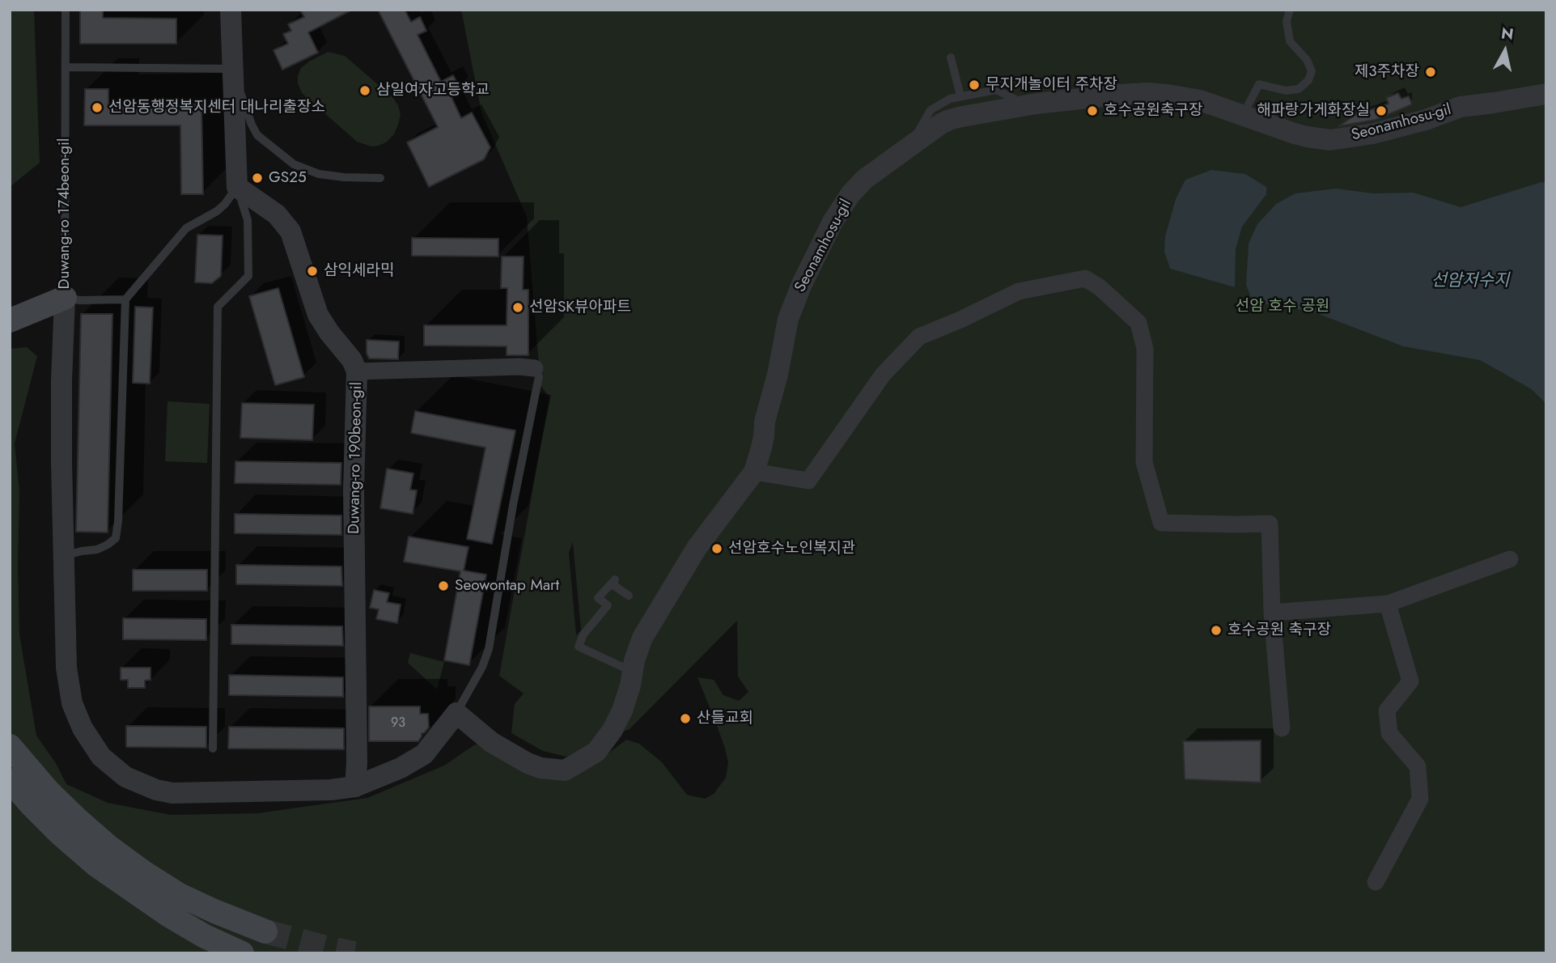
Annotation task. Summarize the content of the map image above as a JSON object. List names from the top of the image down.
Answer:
{
  "streets": {
    "street": ["Seonamhosu-gil", "Duwang-ro 190beon-gil"],
    "lane": ["Duwang-ro 174beon-gil"]
  },
  "water": ["선암저수지"],
  "parks": ["선암 호수 공원"],
  "places": [
    "제3주차장",
    "무지개놀이터 주차장",
    "삼일여자고등학교",
    "선암동행정복지센터 대나리출장소",
    "호수공원축구장",
    "해파랑가게화장실",
    "GS25",
    "삼익세라믹",
    "선암SK뷰아파트",
    "선암호수노인복지관",
    "Seowontap Mart",
    "호수공원 축구장",
    "산들교회"
  ],
  "house_numbers": ["93"],
  "north": "top"
}
